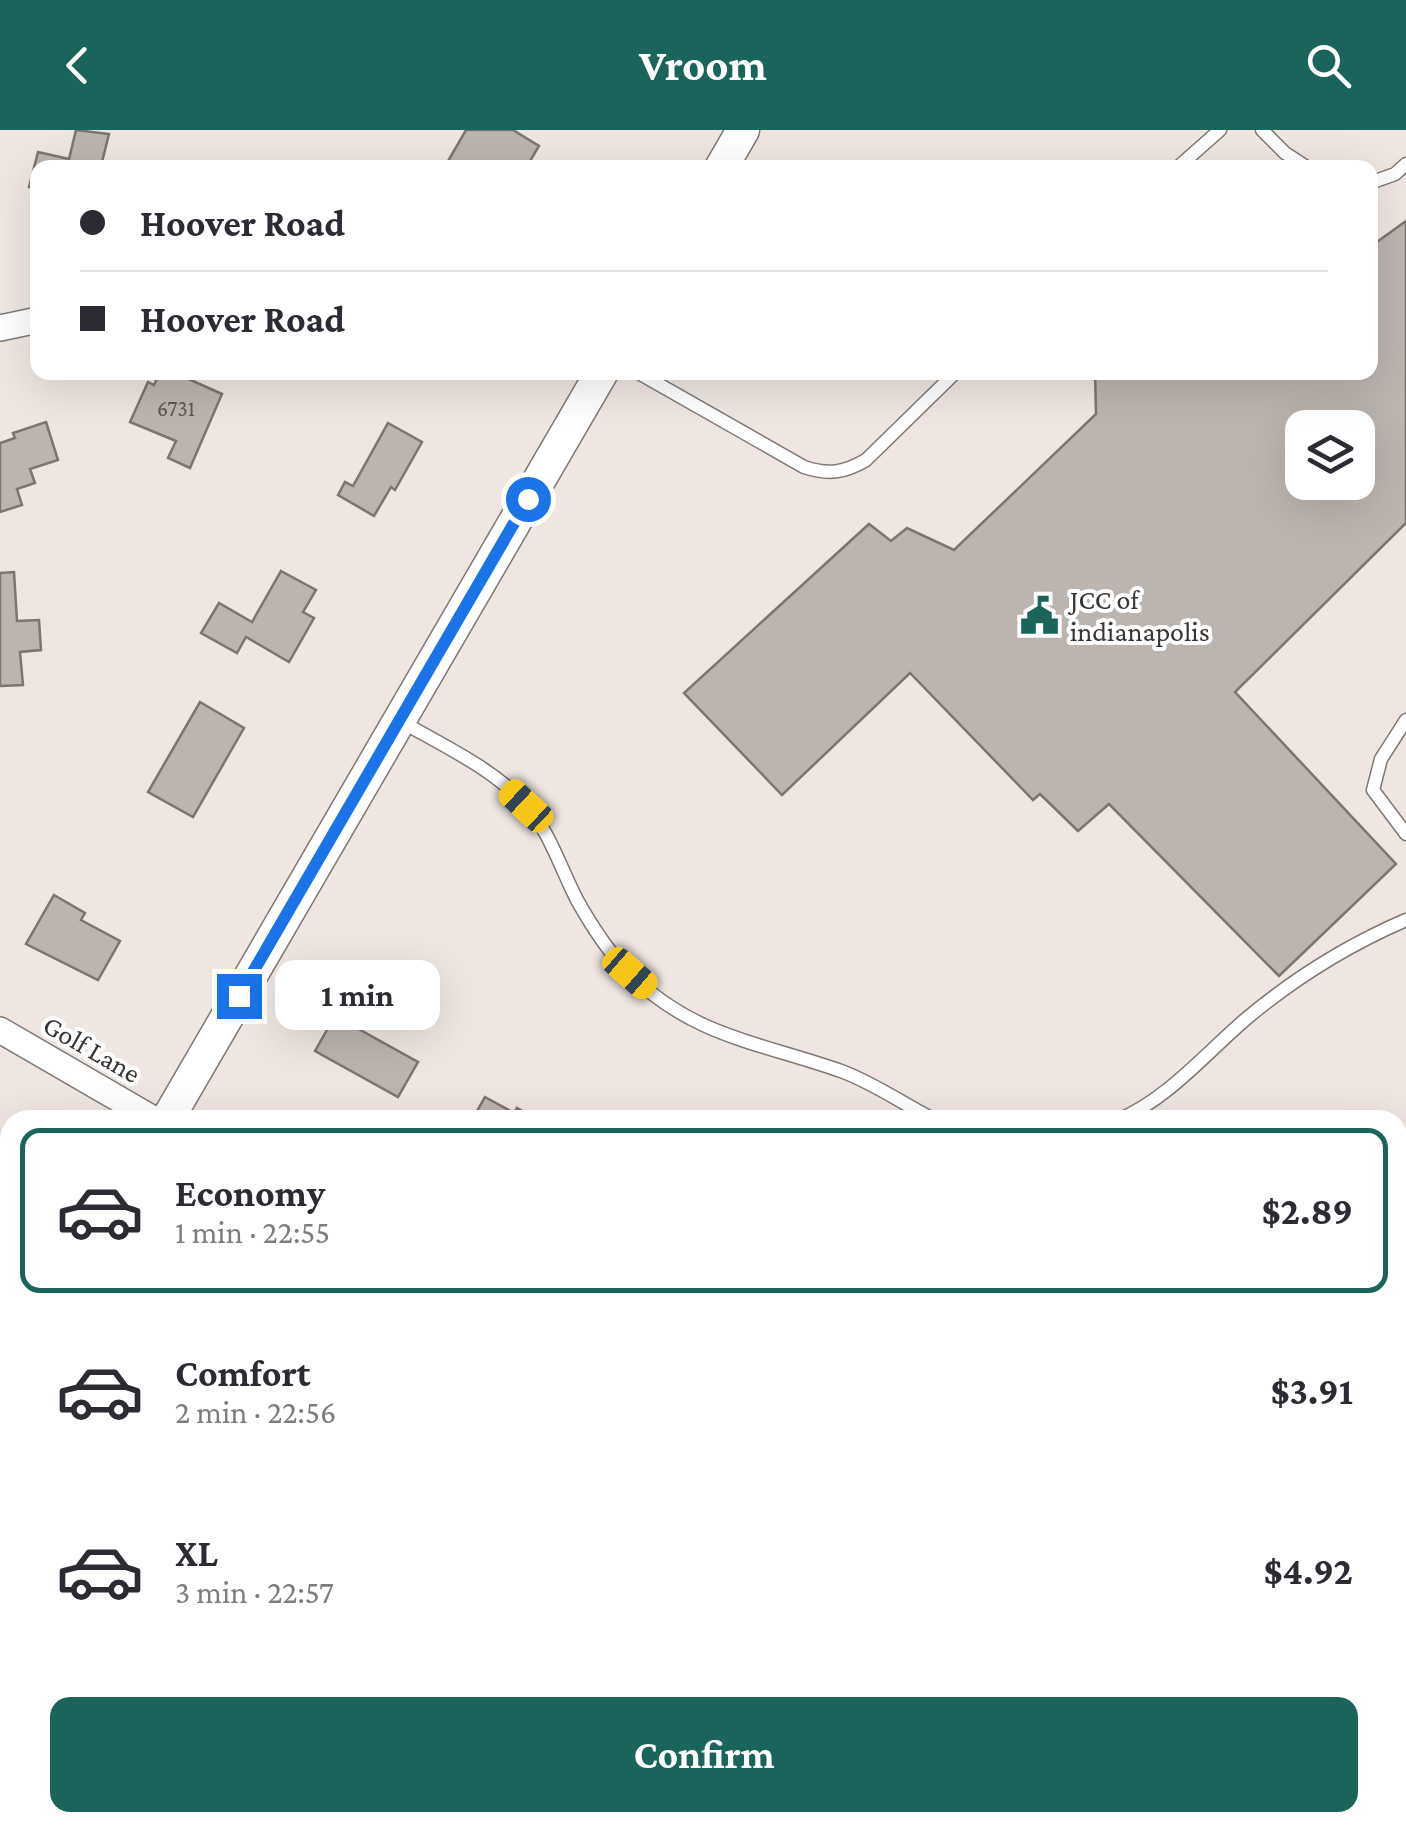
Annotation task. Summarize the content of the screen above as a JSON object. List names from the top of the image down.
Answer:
{
  "streets": {
    "street": ["Golf Lane"]
  },
  "places": {
    "public building": ["JCC of indianapolis"]
  },
  "house_numbers": ["6731"],
  "page": {
    "header": "Vroom",
    "banner": ["Hoover Road", "Hoover Road"],
    "bubble": "1 min",
    "list": [
      {
        "name": "Economy",
        "note": "1 min · 22:55",
        "value": "$2.89"
      },
      {
        "name": "Comfort",
        "note": "2 min · 22:56",
        "value": "$3.91"
      },
      {
        "name": "XL",
        "note": "3 min · 22:57",
        "value": "$4.92"
      }
    ],
    "buttons": "Confirm"
  }
}
